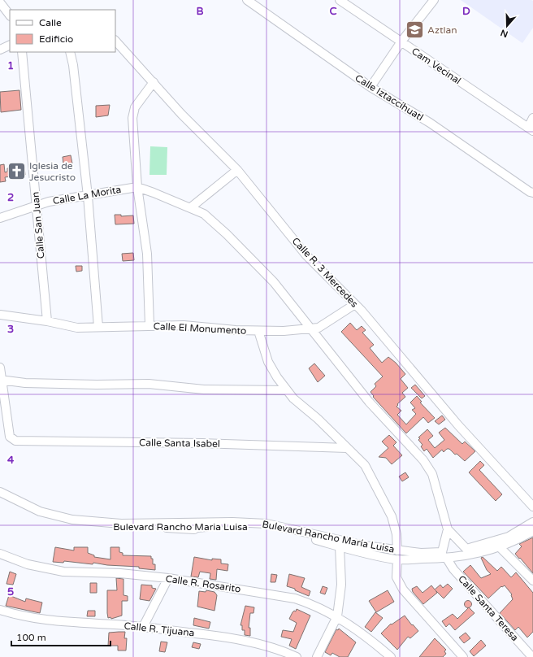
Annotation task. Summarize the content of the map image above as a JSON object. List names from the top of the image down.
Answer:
{
  "streets": {
    "street": [
      "Cam Vecinal",
      "Calle Iztaccíhuatl",
      "Calle La Morita",
      "Calle San Juan",
      "Calle R. 3 Mercedes",
      "Calle El Monumento",
      "Calle Santa Isabel",
      "Bulevard Rancho Maria Luisa",
      "Bulevard Rancho María Luisa",
      "Calle R. Rosarito",
      "Calle Santa Teresa",
      "Calle R. Tijuana"
    ]
  },
  "crossings": [
    ["Calle La Morita", "Calle San Juan"],
    ["Calle San Juan", "Calle El Monumento"],
    ["Calle R. 3 Mercedes", "Calle El Monumento"],
    ["Bulevard Rancho Maria Luisa", "Calle Santa Teresa"]
  ],
  "places": {
    "school or university": ["Aztlan"],
    "church": ["Iglesia de Jesucristo"]
  },
  "legend": ["Calle", "Edificio"],
  "scale_bar": "100 m",
  "north": "bottom",
  "grid": {
    "columns": ["B", "C", "D"],
    "rows": [
      "1",
      "2",
      "3",
      "4",
      "5"
    ]
  }
}
